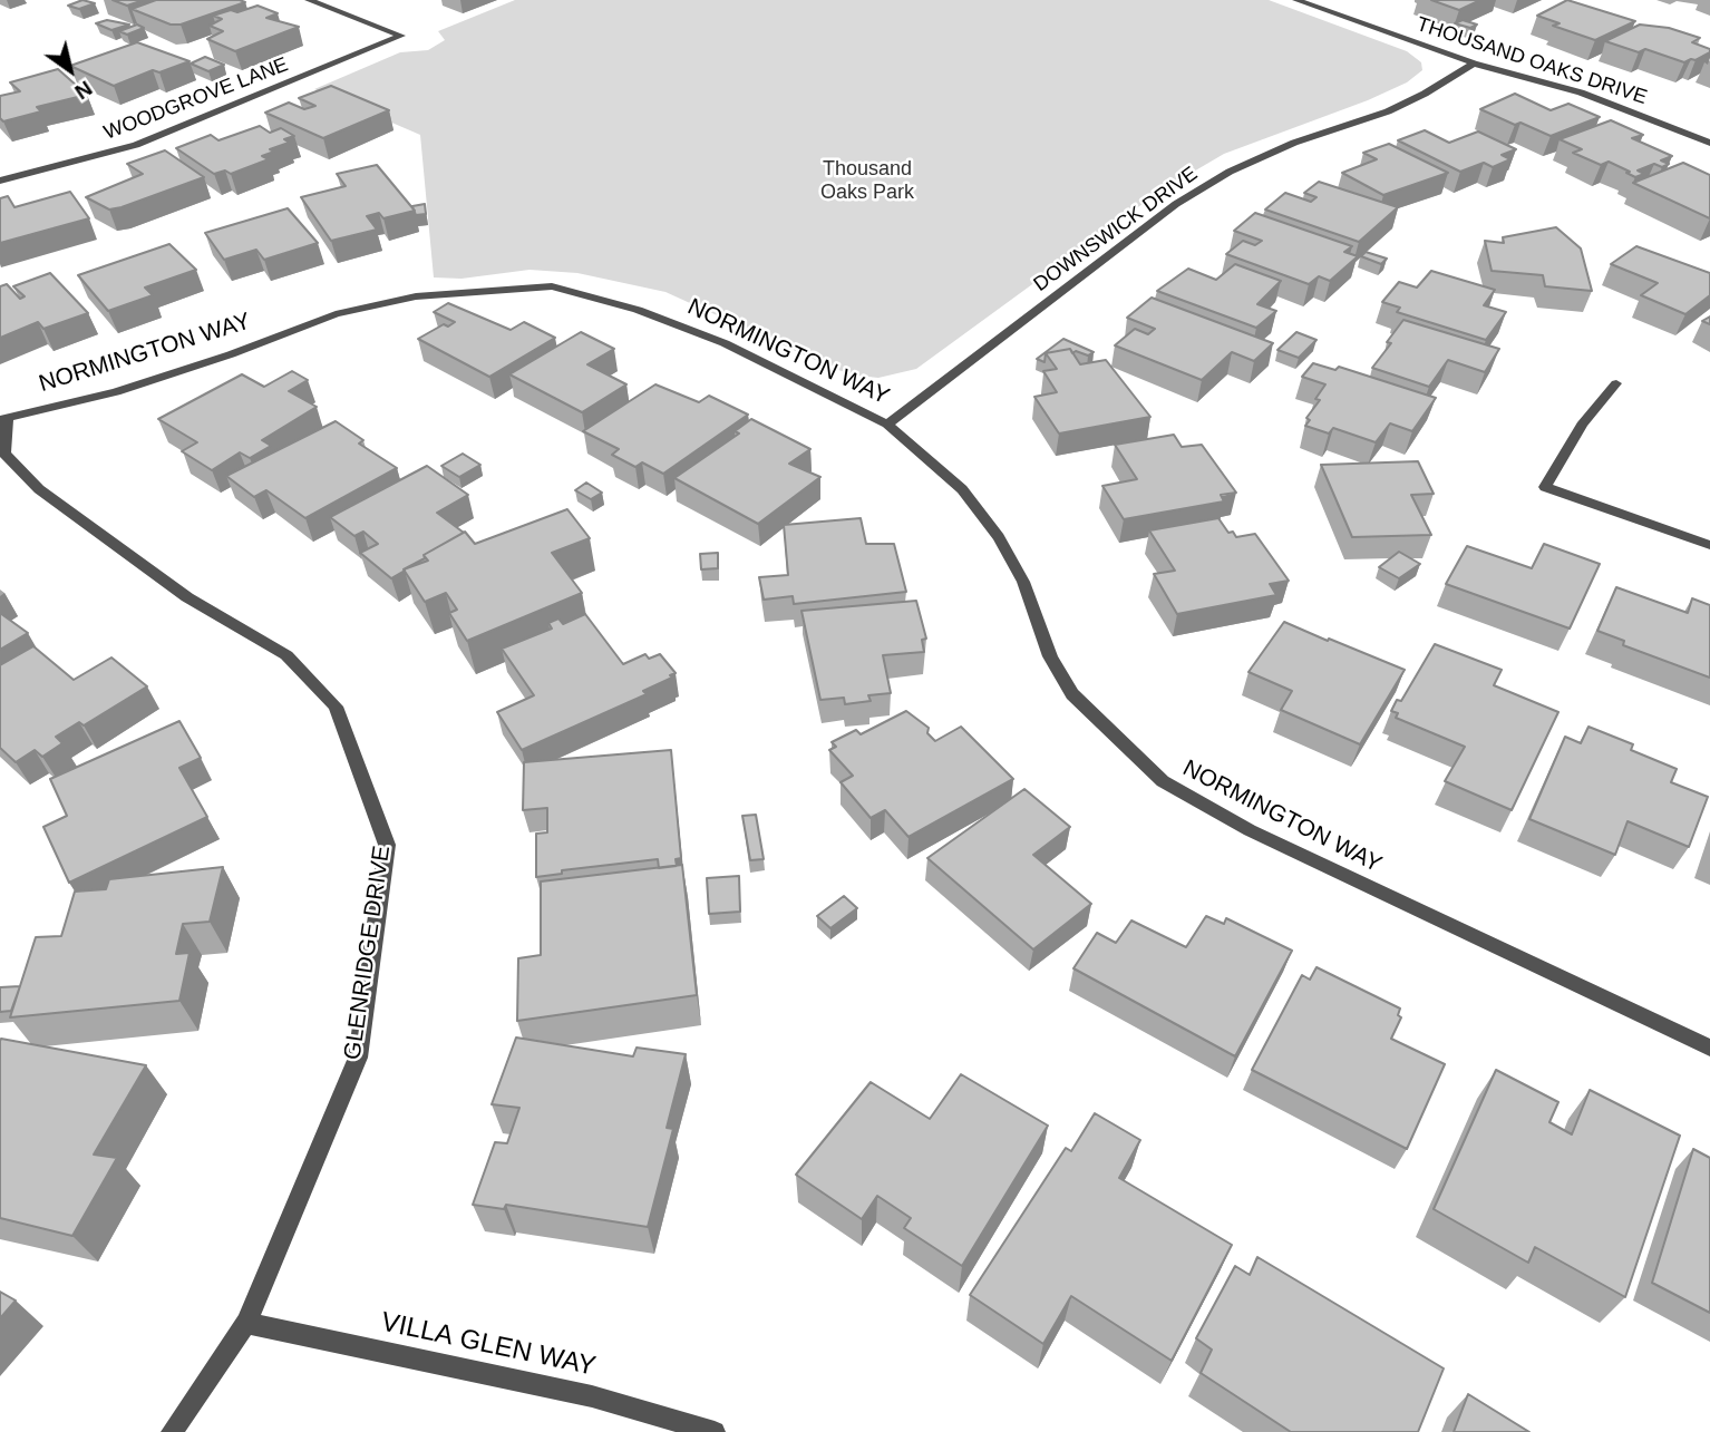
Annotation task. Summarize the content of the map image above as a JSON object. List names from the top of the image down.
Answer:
{
  "streets": {
    "street": [
      "THOUSAND OAKS DRIVE",
      "WOODGROVE LANE",
      "DOWNSWICK DRIVE",
      "NORMINGTON WAY",
      "GLENRIDGE DRIVE",
      "VILLA GLEN WAY"
    ]
  },
  "crossings": [
    ["THOUSAND OAKS DRIVE", "DOWNSWICK DRIVE"],
    ["DOWNSWICK DRIVE", "NORMINGTON WAY"],
    ["NORMINGTON WAY", "GLENRIDGE DRIVE"],
    ["GLENRIDGE DRIVE", "VILLA GLEN WAY"]
  ],
  "parks": ["Thousand Oaks Park"],
  "north": "bottom right"
}
